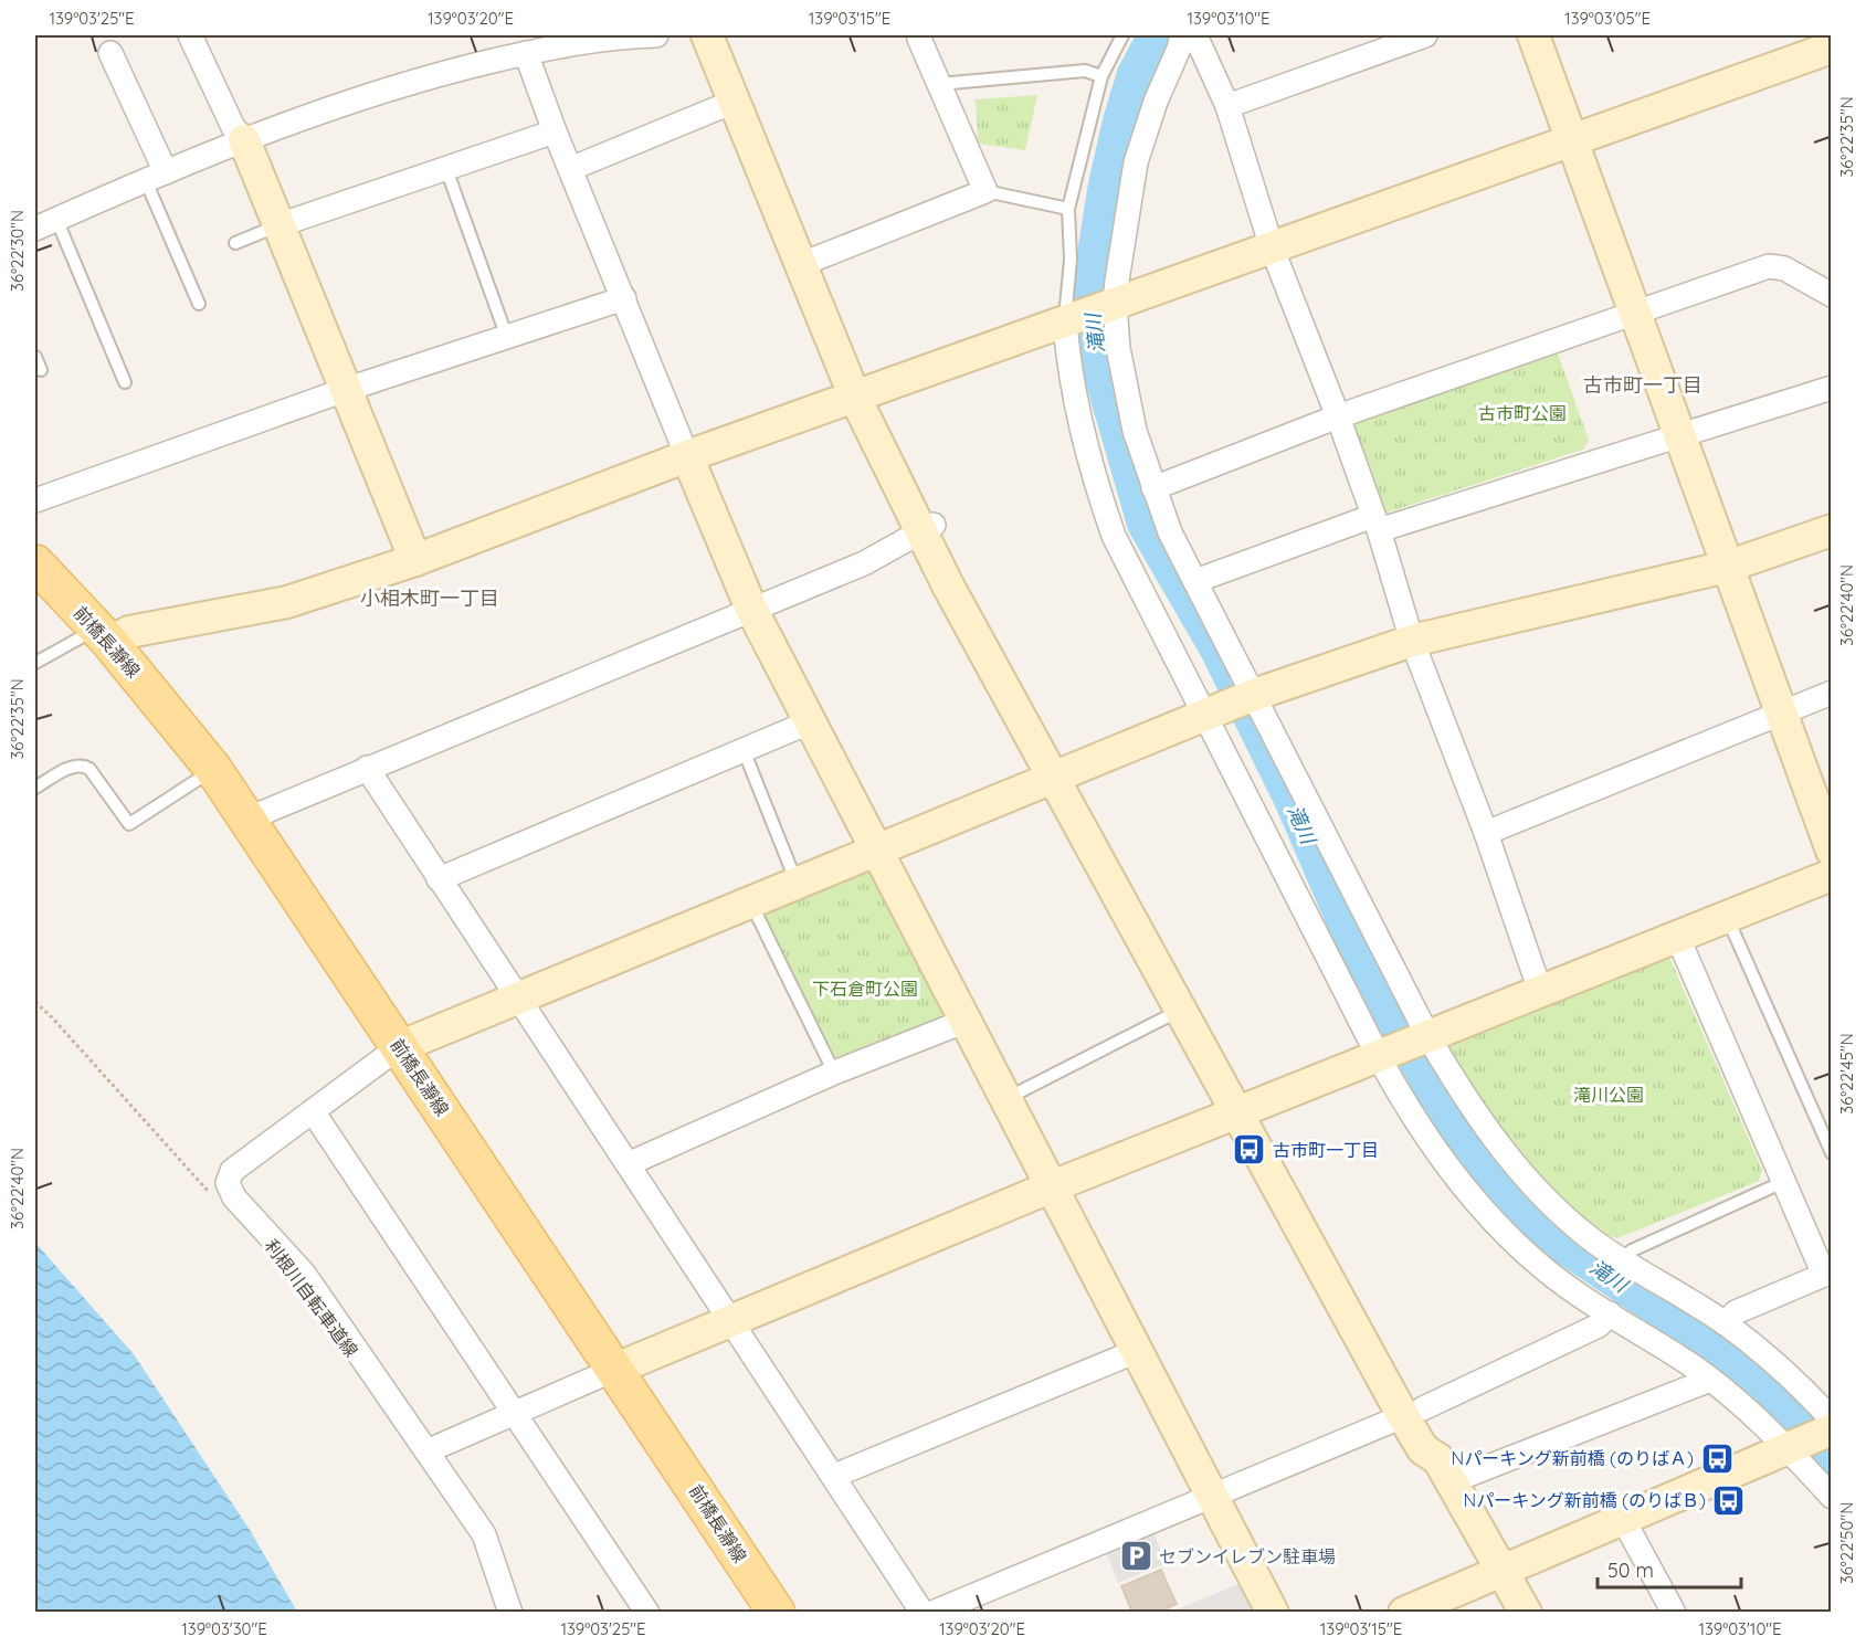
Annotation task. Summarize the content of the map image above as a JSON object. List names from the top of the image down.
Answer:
{
  "streets": {
    "main road": ["前橋長瀞線"]
  },
  "districts": ["古市町一丁目", "小相木町一丁目"],
  "water": ["滝川"],
  "parks": ["古市町公園", "下石倉町公園", "滝川公園"],
  "places": {
    "bus stop": ["古市町一丁目", "Nパーキング新前橋 (のりばＡ)", "Nパーキング新前橋 (のりばＢ)"],
    "parking": ["セブンイレブン駐車場"]
  },
  "scale_bar": "50 m",
  "coordinates": [
    "139°03'25\"E",
    "139°03'20\"E",
    "139°03'15\"E",
    "139°03'10\"E",
    "139°03'05\"E",
    "36°22'35\"N",
    "36°22'30\"N",
    "36°22'40\"N",
    "36°22'45\"N",
    "36°22'50\"N",
    "139°03'30\"E"
  ]
}
